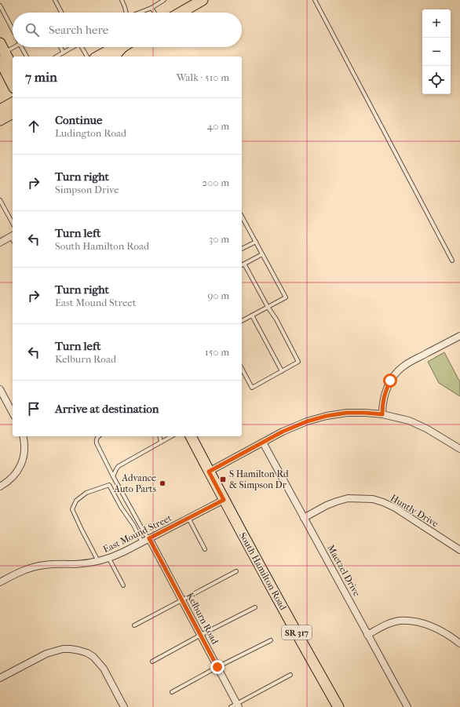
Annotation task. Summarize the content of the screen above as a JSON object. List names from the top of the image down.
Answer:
{
  "streets": {
    "main road": ["South Hamilton Road", "SR 317"],
    "street": [
      "Huntly Drive",
      "East Mound Street",
      "Maetzel Drive",
      "Kelburn Road"
    ]
  },
  "crossings": [
    ["Huntly Drive", "Maetzel Drive"],
    ["East Mound Street", "South Hamilton Road"],
    ["East Mound Street", "Kelburn Road"]
  ],
  "places": {
    "transit": ["S Hamilton Rd & Simpson Dr"],
    "other": ["Advance Auto Parts"]
  },
  "page": {
    "map_buttons": ["+", "−"],
    "search": "Search here",
    "heading": ["7 min", "Walk · 510 m"],
    "list": [
      ["Continue", "Ludington Road", "40 m"],
      ["Turn right", "Simpson Drive", "200 m"],
      ["Turn left", "South Hamilton Road", "30 m"],
      ["Turn right", "East Mound Street", "90 m"],
      ["Turn left", "Kelburn Road", "150 m"],
      "Arrive at destination"
    ]
  }
}
